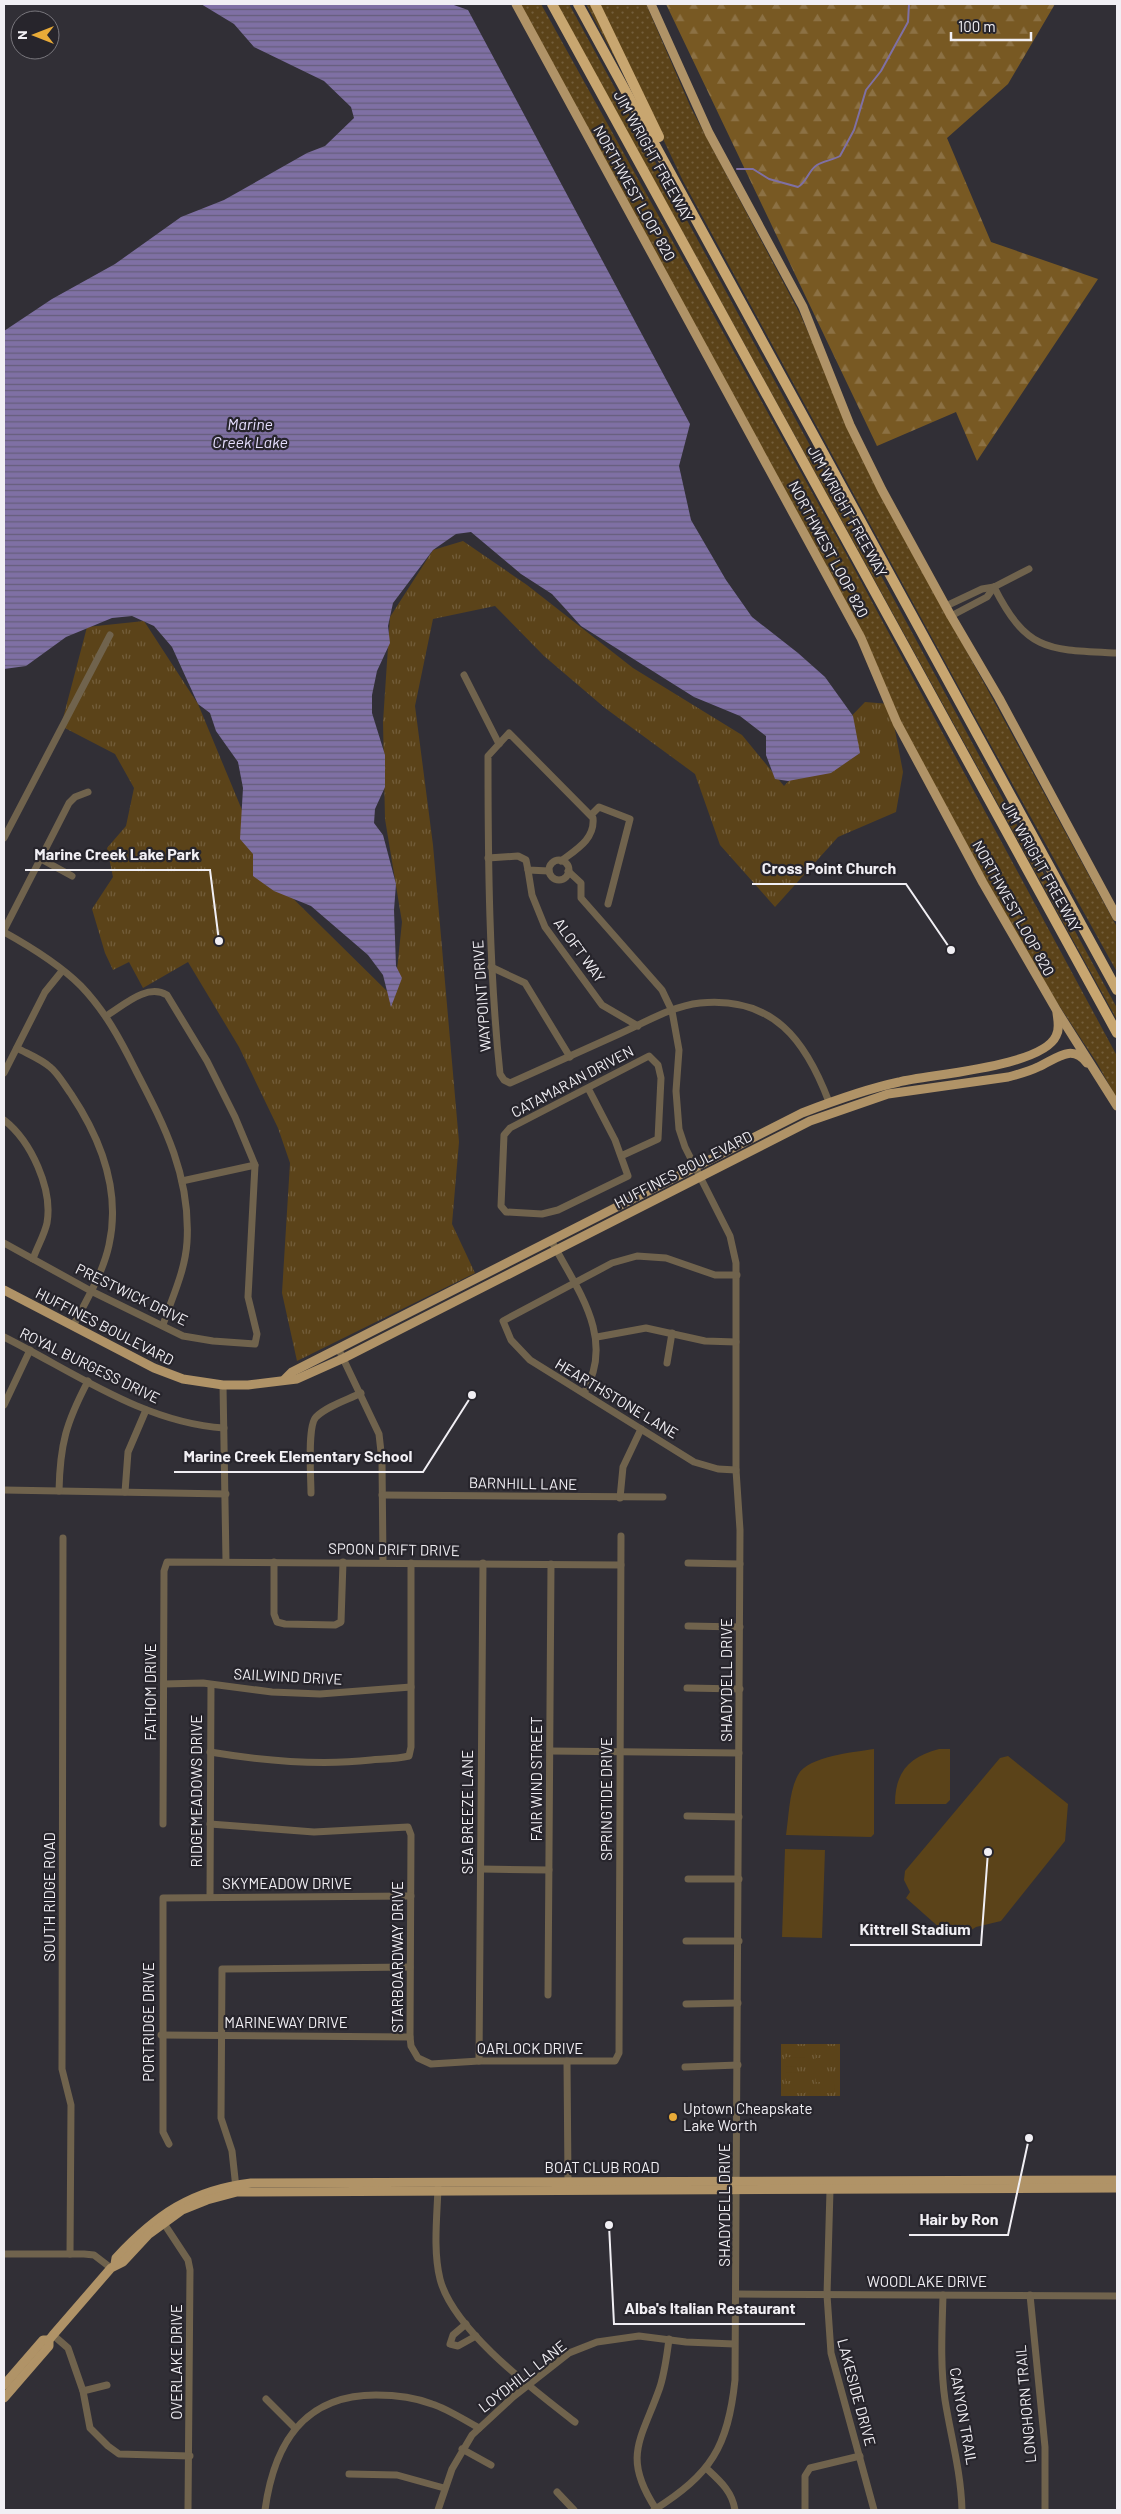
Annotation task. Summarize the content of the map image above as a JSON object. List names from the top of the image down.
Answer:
{
  "streets": {
    "highway": ["JIM WRIGHT FREEWAY"],
    "main road": ["NORTHWEST LOOP 820", "HUFFINES BOULEVARD", "BOAT CLUB ROAD"],
    "street": [
      "ALOFT WAY",
      "WAYPOINT DRIVE",
      "CATAMARAN DRIVEN",
      "PRESTWICK DRIVE",
      "ROYAL BURGESS DRIVE",
      "HEARTHSTONE LANE",
      "BARNHILL LANE",
      "SPOON DRIFT DRIVE",
      "SAILWIND DRIVE",
      "SHADYDELL DRIVE",
      "FATHOM DRIVE",
      "FAIR WIND STREET",
      "RIDGEMEADOWS DRIVE",
      "SPRINGTIDE DRIVE",
      "SEA BREEZE LANE",
      "SKYMEADOW DRIVE",
      "SOUTH RIDGE ROAD",
      "STARBOARDWAY DRIVE",
      "PORTRIDGE DRIVE",
      "MARINEWAY DRIVE",
      "OARLOCK DRIVE",
      "WOODLAKE DRIVE",
      "OVERLAKE DRIVE",
      "LOYDHILL LANE",
      "LAKESIDE DRIVE",
      "LONGHORN TRAIL",
      "CANYON TRAIL"
    ]
  },
  "crossings": [
    ["NORTHWEST LOOP 820", "HUFFINES BOULEVARD"],
    ["ALOFT WAY", "WAYPOINT DRIVE"],
    ["WAYPOINT DRIVE", "HUFFINES BOULEVARD"],
    ["WAYPOINT DRIVE", "SHADYDELL DRIVE"],
    ["CATAMARAN DRIVEN", "HUFFINES BOULEVARD"],
    ["HUFFINES BOULEVARD", "SHADYDELL DRIVE"],
    ["HEARTHSTONE LANE", "SHADYDELL DRIVE"],
    ["SPOON DRIFT DRIVE", "FATHOM DRIVE"],
    ["SPOON DRIFT DRIVE", "FAIR WIND STREET"],
    ["SPOON DRIFT DRIVE", "SPRINGTIDE DRIVE"],
    ["SPOON DRIFT DRIVE", "SEA BREEZE LANE"],
    ["SAILWIND DRIVE", "FATHOM DRIVE"],
    ["SAILWIND DRIVE", "RIDGEMEADOWS DRIVE"],
    ["SHADYDELL DRIVE", "BOAT CLUB ROAD"],
    ["SHADYDELL DRIVE", "WOODLAKE DRIVE"],
    ["SHADYDELL DRIVE", "LOYDHILL LANE"],
    ["RIDGEMEADOWS DRIVE", "SKYMEADOW DRIVE"],
    ["RIDGEMEADOWS DRIVE", "STARBOARDWAY DRIVE"],
    ["SPRINGTIDE DRIVE", "OARLOCK DRIVE"],
    ["SEA BREEZE LANE", "OARLOCK DRIVE"],
    ["SKYMEADOW DRIVE", "STARBOARDWAY DRIVE"],
    ["SKYMEADOW DRIVE", "PORTRIDGE DRIVE"],
    ["STARBOARDWAY DRIVE", "MARINEWAY DRIVE"],
    ["STARBOARDWAY DRIVE", "OARLOCK DRIVE"],
    ["PORTRIDGE DRIVE", "MARINEWAY DRIVE"],
    ["BOAT CLUB ROAD", "OVERLAKE DRIVE"],
    ["BOAT CLUB ROAD", "LAKESIDE DRIVE"],
    ["WOODLAKE DRIVE", "LAKESIDE DRIVE"],
    ["WOODLAKE DRIVE", "LONGHORN TRAIL"],
    ["WOODLAKE DRIVE", "CANYON TRAIL"]
  ],
  "water": ["Marine Creek Lake"],
  "places": [
    "Marine Creek Lake Park",
    "Cross Point Church",
    "Marine Creek Elementary School",
    "Kittrell Stadium",
    "Uptown Cheapskate Lake Worth",
    "Hair by Ron",
    "Alba's Italian Restaurant"
  ],
  "scale_bar": "100 m",
  "north": "left"
}
